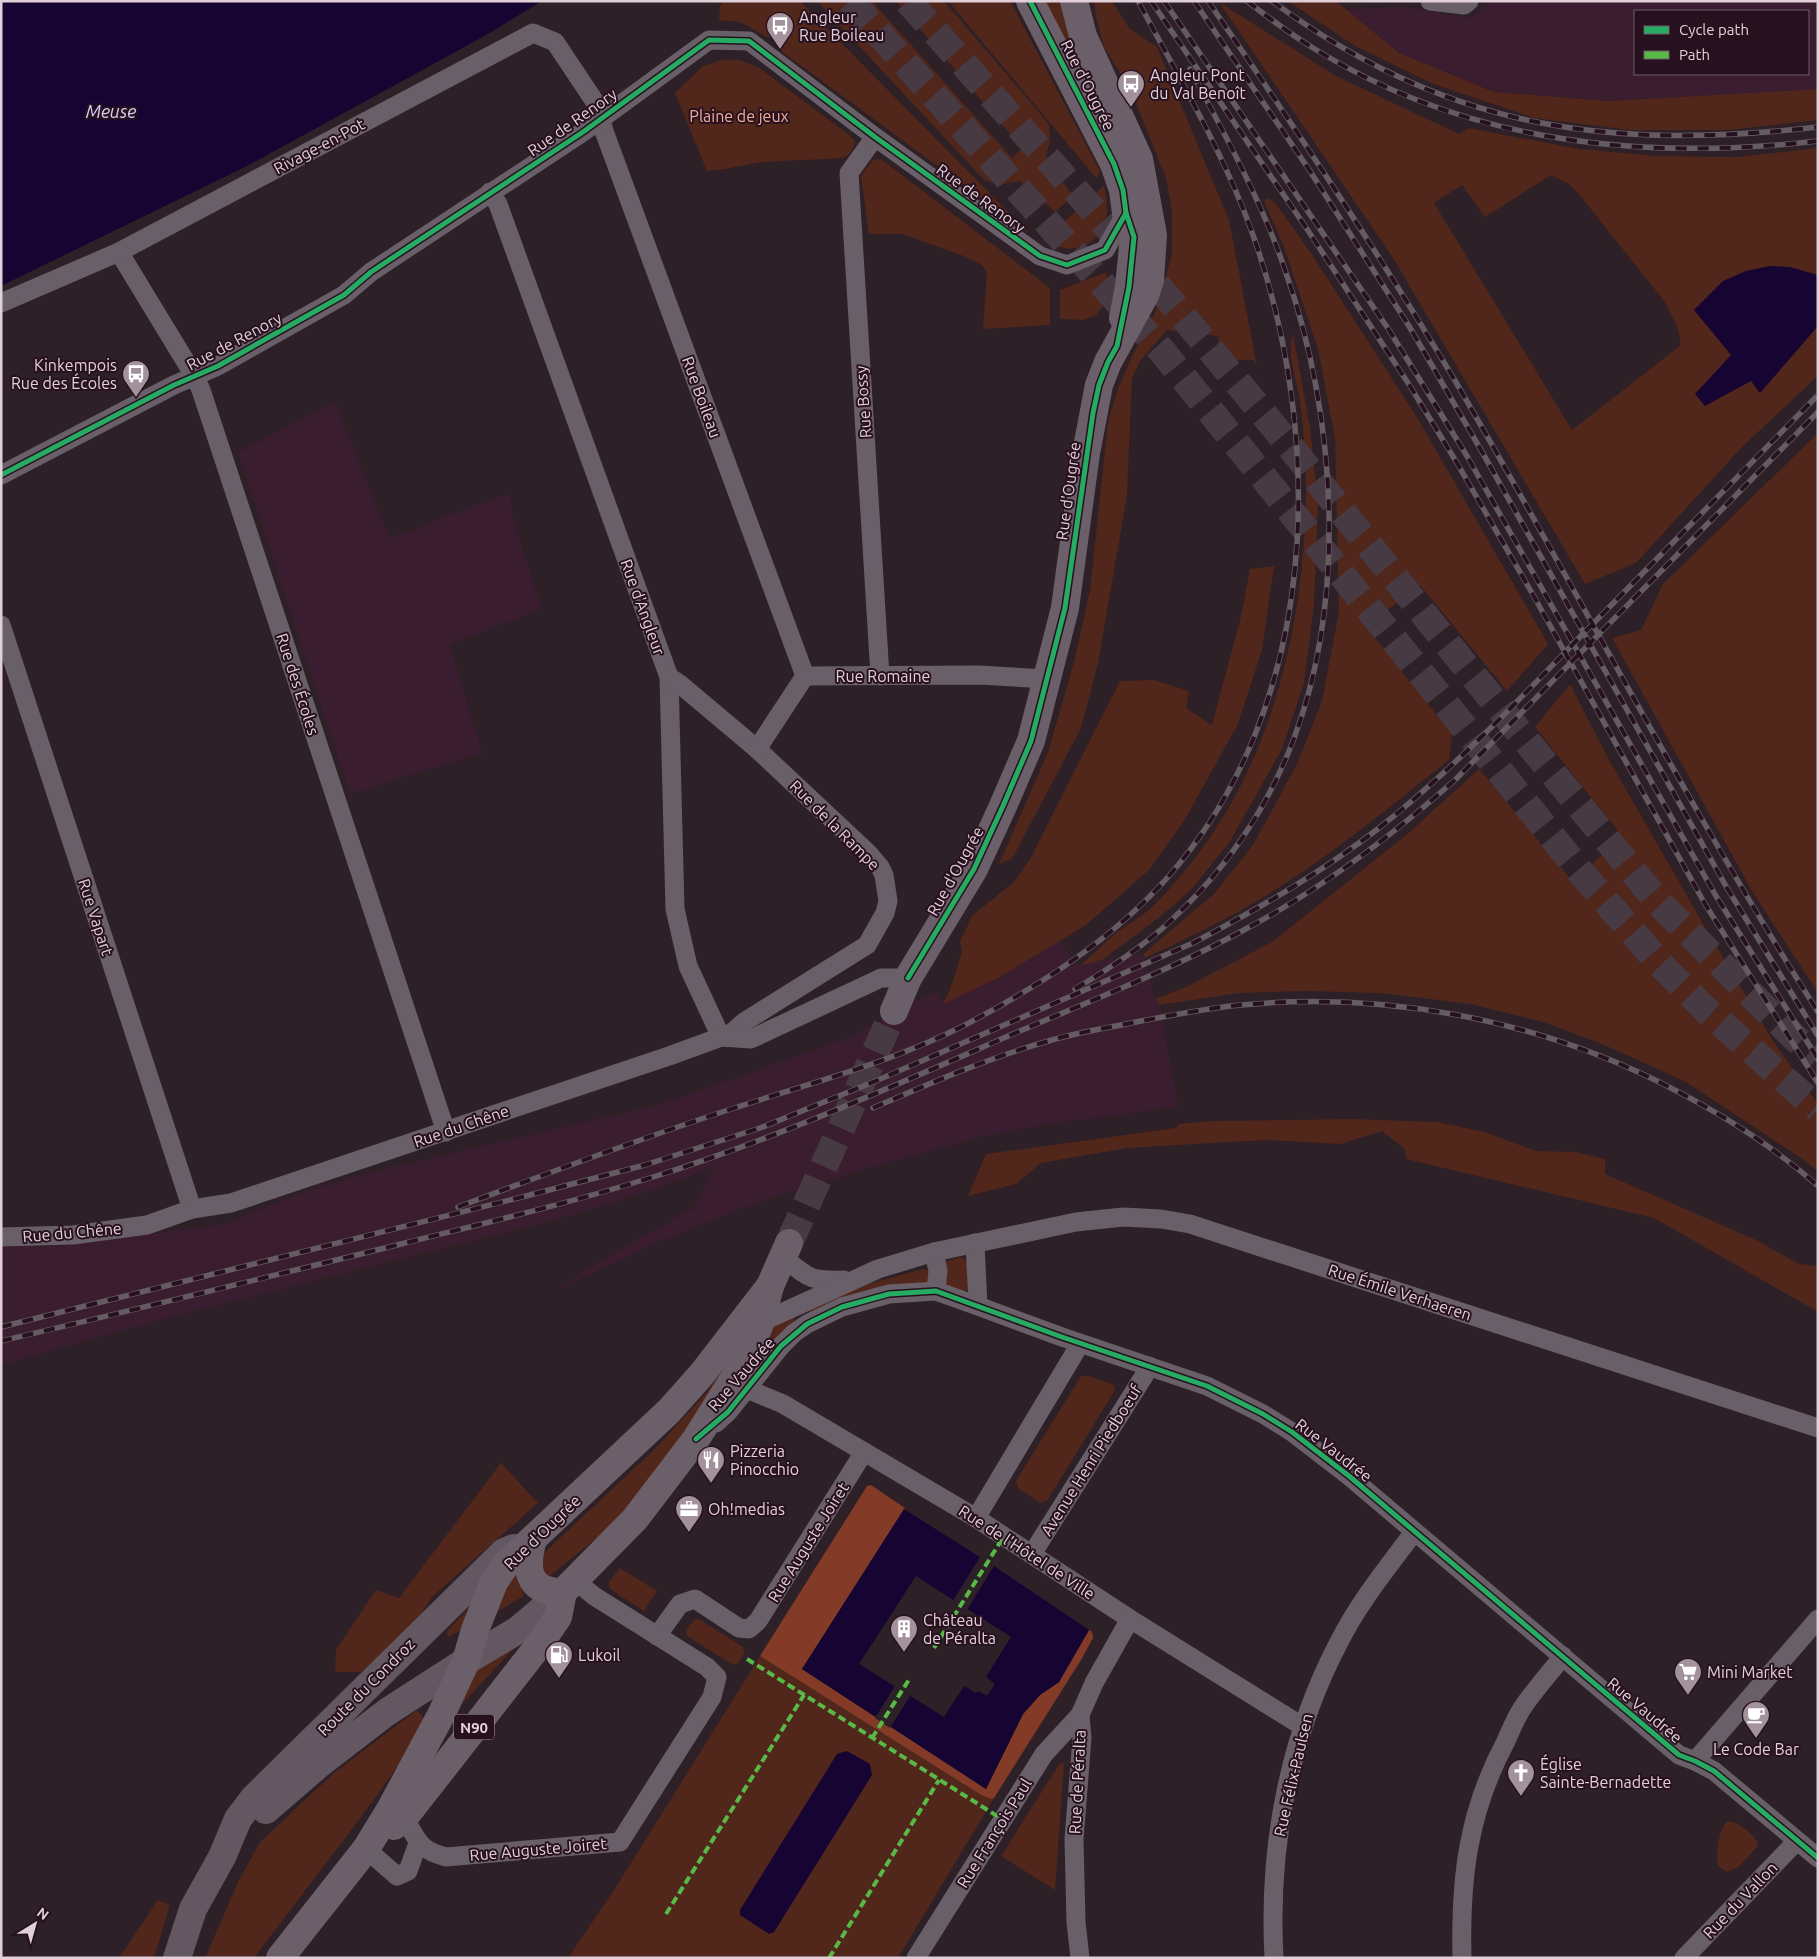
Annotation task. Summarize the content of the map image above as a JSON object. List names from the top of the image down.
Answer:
{
  "streets": {
    "main road": ["Rue d'Ougrée", "Route du Condroz", "N90"],
    "street": [
      "Rue de Renory",
      "Rivage-en-Pot",
      "Rue Boileau",
      "Rue Bossy",
      "Rue d'Angleur",
      "Rue Romaine",
      "Rue des Écoles",
      "Rue de la Rampe",
      "Rue Vapart",
      "Rue du Chêne",
      "Rue Émile Verhaeren",
      "Rue Vaudrée",
      "Avenue Henri Piedboeuf",
      "Rue Auguste Joiret",
      "Rue de l'Hôtel de Ville",
      "Rue Félix-Paulsen",
      "Rue de Péralta",
      "Rue François Paul",
      "Rue du Vallon"
    ]
  },
  "crossings": [
    ["Rue d'Ougrée", "Rue de Renory"],
    ["Rue d'Ougrée", "Rue Romaine"],
    ["Rue d'Ougrée", "Rue du Chêne"],
    ["Rue d'Ougrée", "Rue Émile Verhaeren"],
    ["Rue d'Ougrée", "Rue Vaudrée"],
    ["Rue d'Ougrée", "Route du Condroz"],
    ["Rue de Renory", "Rivage-en-Pot"],
    ["Rue de Renory", "Rue Boileau"],
    ["Rue de Renory", "Rue Bossy"],
    ["Rue de Renory", "Rue d'Angleur"],
    ["Rue de Renory", "Rue des Écoles"],
    ["Rivage-en-Pot", "Rue Boileau"],
    ["Rivage-en-Pot", "Rue des Écoles"],
    ["Rue Boileau", "Rue Romaine"],
    ["Rue Bossy", "Rue Romaine"],
    ["Rue d'Angleur", "Rue de la Rampe"],
    ["Rue d'Angleur", "Rue du Chêne"],
    ["Rue des Écoles", "Rue du Chêne"],
    ["Rue de la Rampe", "Rue du Chêne"],
    ["Rue Vapart", "Rue du Chêne"],
    ["Rue Vaudrée", "Avenue Henri Piedboeuf"],
    ["Rue Vaudrée", "Rue de l'Hôtel de Ville"],
    ["Rue Vaudrée", "Rue Félix-Paulsen"],
    ["Rue Vaudrée", "Rue du Vallon"],
    ["Avenue Henri Piedboeuf", "Rue de l'Hôtel de Ville"],
    ["Rue Auguste Joiret", "Rue de l'Hôtel de Ville"],
    ["Rue de l'Hôtel de Ville", "Rue Félix-Paulsen"],
    ["Rue de l'Hôtel de Ville", "Rue de Péralta"],
    ["Rue de Péralta", "Rue François Paul"]
  ],
  "water": ["Meuse"],
  "parks": ["Plaine de jeux"],
  "places": {
    "bus stop": ["Angleur Rue Boileau", "Angleur Pont du Val Benoît", "Kinkempois Rue des Écoles"],
    "restaurant": ["Pizzeria Pinocchio"],
    "office": ["Oh!medias"],
    "building": ["Château de Péralta"],
    "fuel station": ["Lukoil"],
    "supermarket": ["Mini Market"],
    "cafe": ["Le Code Bar"],
    "church": ["Église Sainte-Bernadette"]
  },
  "legend": ["Cycle path", "Path"],
  "north": "top right"
}
